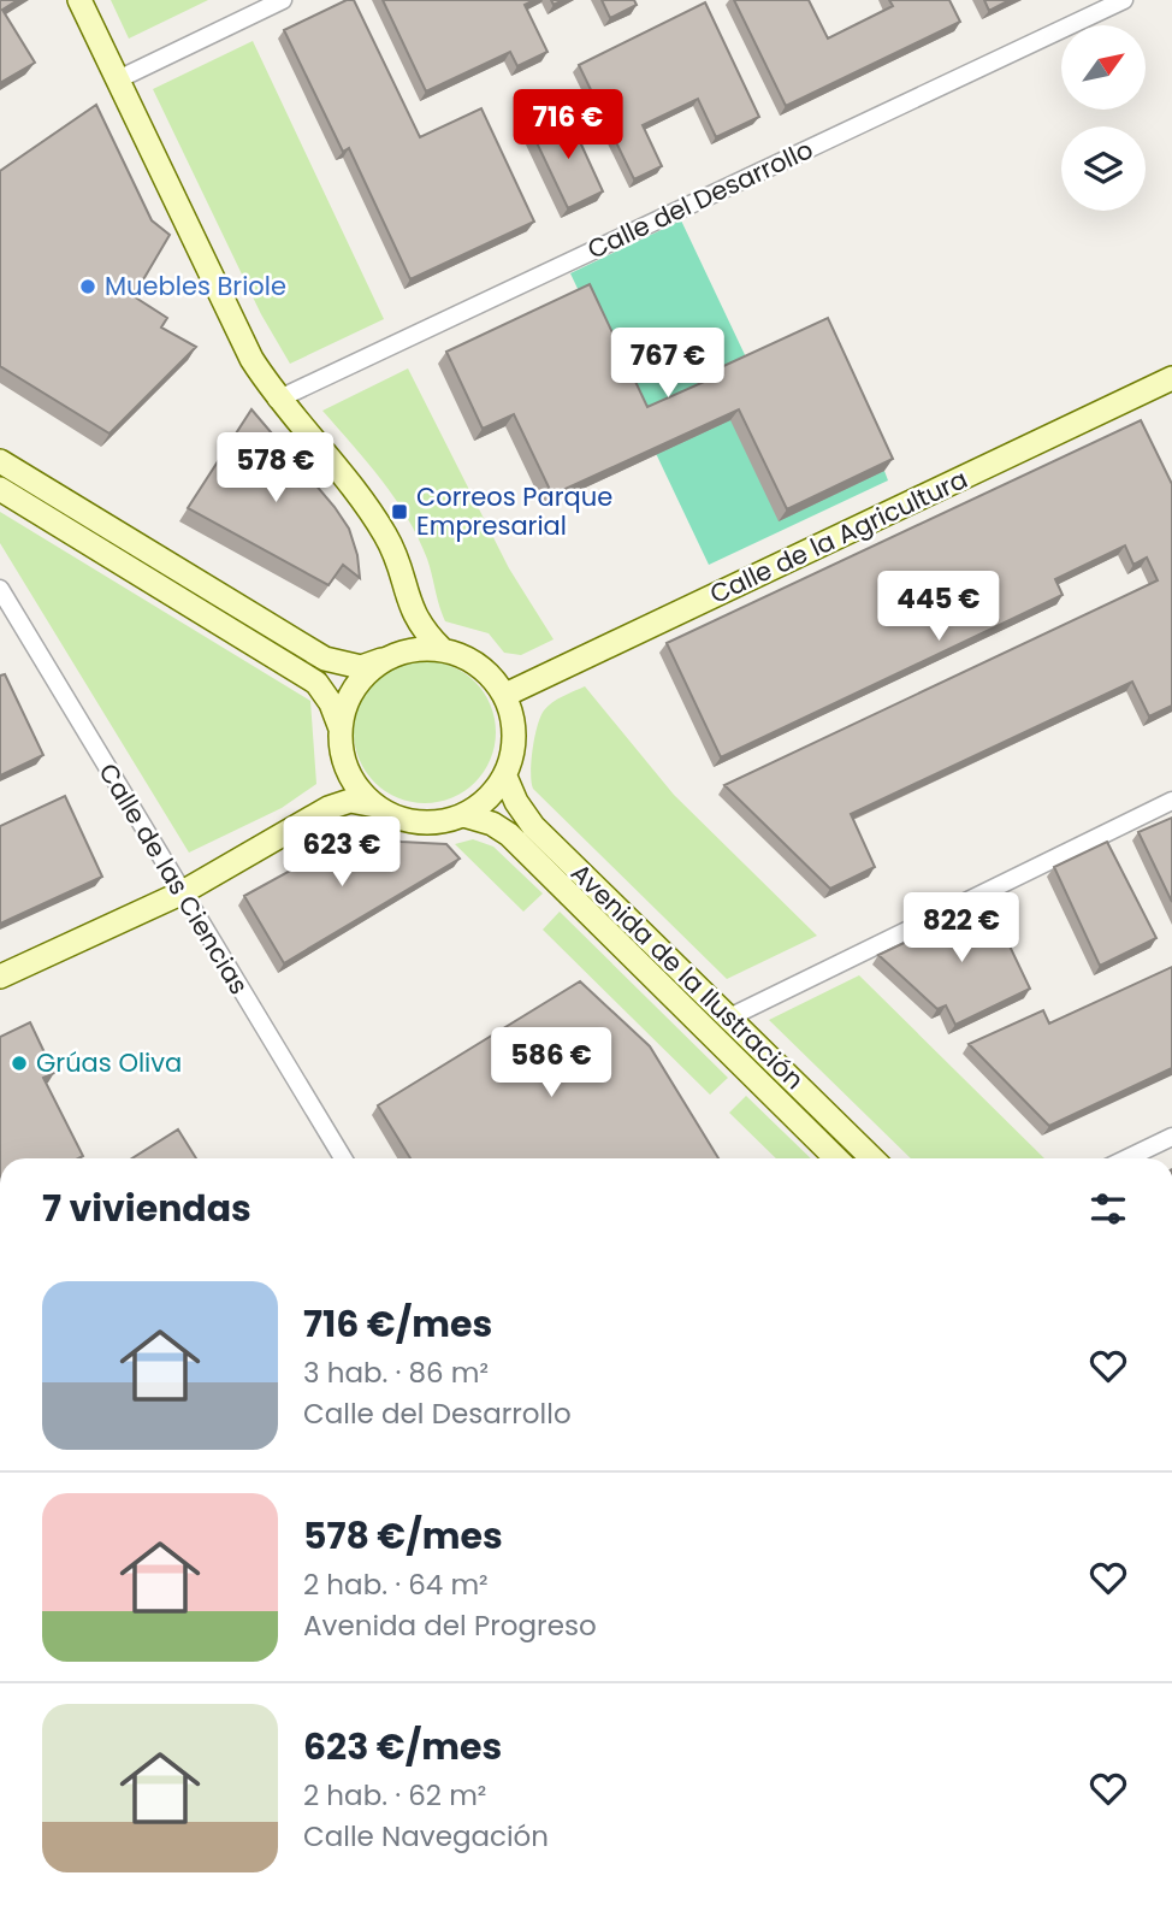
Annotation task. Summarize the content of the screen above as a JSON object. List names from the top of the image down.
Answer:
{
  "streets": {
    "street": [
      "Calle del Desarrollo",
      "Calle de la Agricultura",
      "Calle de las Ciencias",
      "Avenida de la Ilustración"
    ]
  },
  "crossings": [
    ["Calle de la Agricultura", "Avenida de la Ilustración"]
  ],
  "places": {
    "other": ["Muebles Briole", "Grúas Oliva"],
    "transit": ["Correos Parque Empresarial"]
  },
  "north": "top right",
  "page": {
    "price": [
      "716 €",
      "767 €",
      "578 €",
      "445 €",
      "623 €",
      "822 €",
      "586 €"
    ],
    "heading": "7 viviendas",
    "list": [
      {
        "name": "716 €/mes",
        "note": "3 hab. · 86 m² · Calle del Desarrollo"
      },
      {
        "name": "578 €/mes",
        "note": "2 hab. · 64 m² · Avenida del Progreso"
      },
      {
        "name": "623 €/mes",
        "note": "2 hab. · 62 m² · Calle Navegación"
      }
    ]
  }
}
